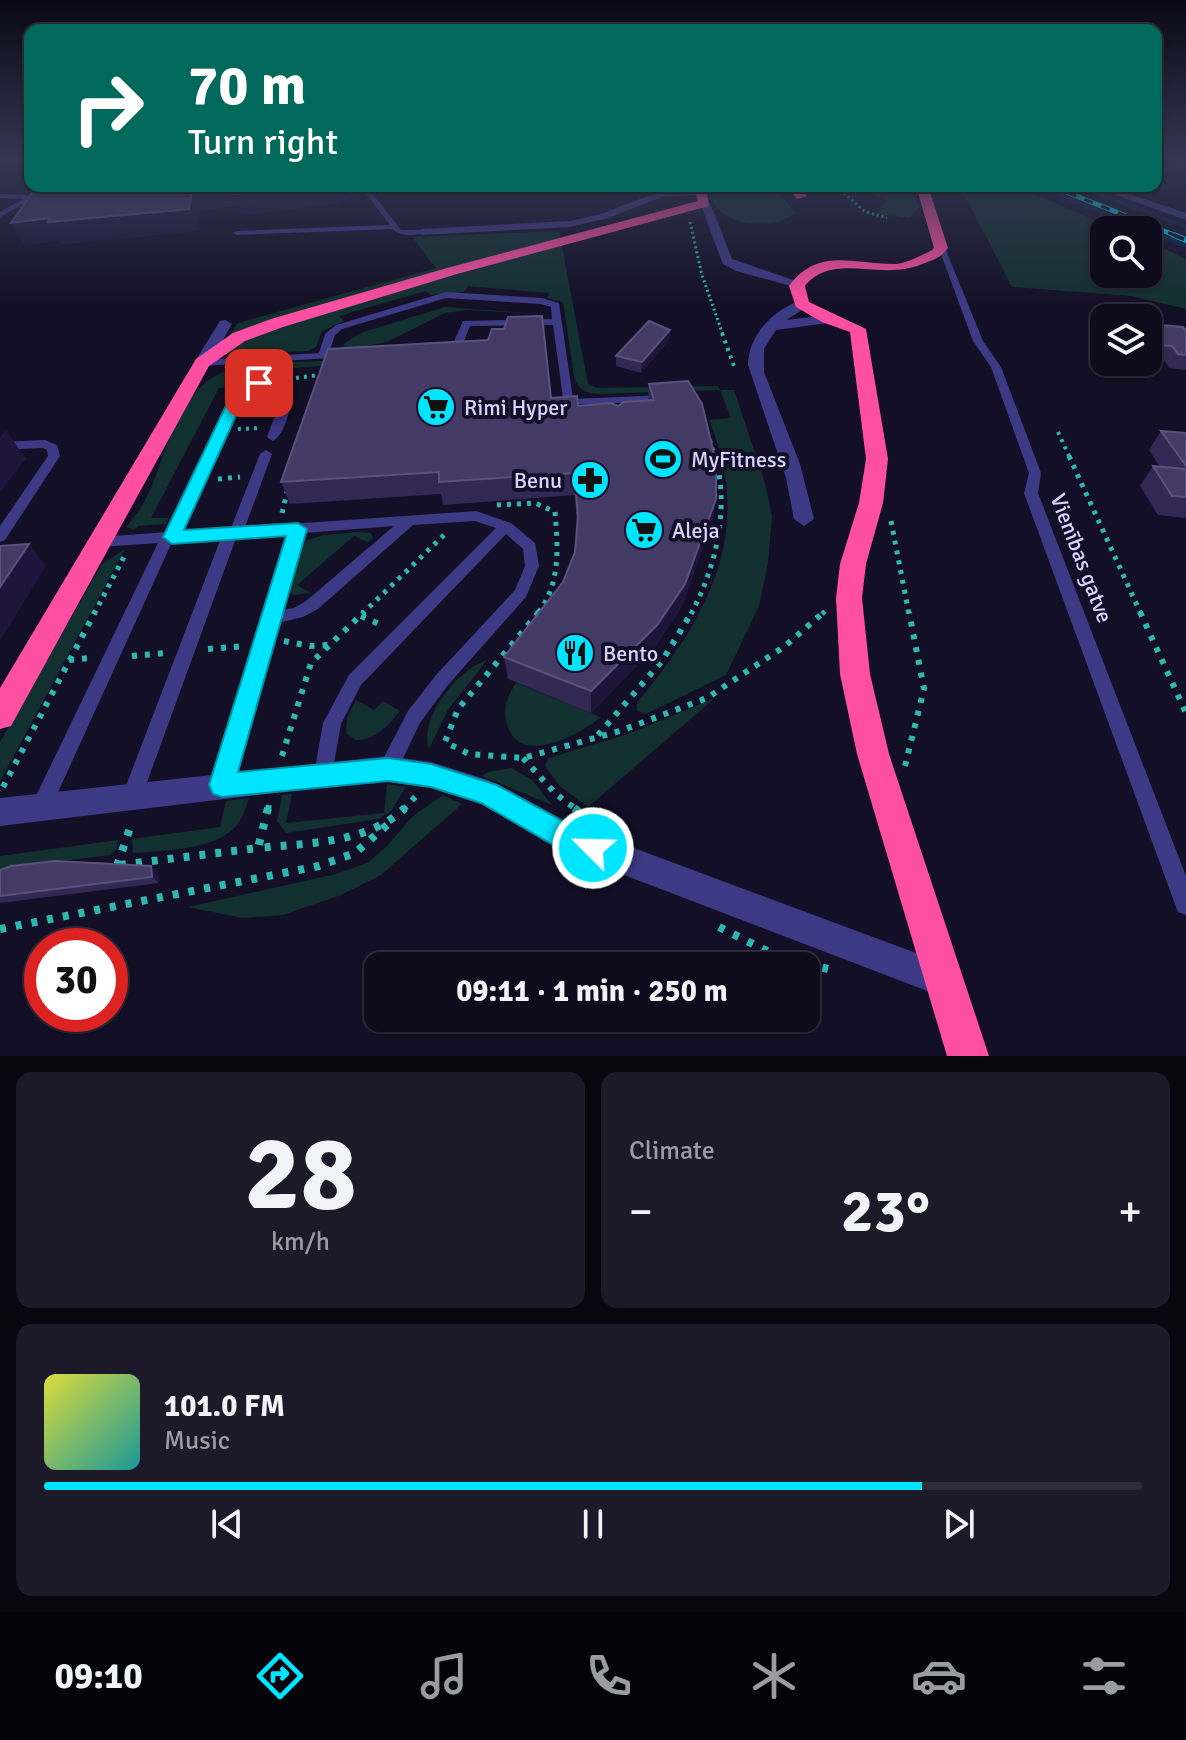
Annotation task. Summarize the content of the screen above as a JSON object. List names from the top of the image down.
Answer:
{
  "streets": {
    "highway": ["Vienības gatve"]
  },
  "places": {
    "supermarket": ["Rimi Hyper", "Aleja"],
    "sports": ["MyFitness"],
    "pharmacy": ["Benu"],
    "restaurant": ["Bento"]
  },
  "page": {
    "turn": ["70 m", "Turn right"],
    "limit": "30",
    "trip": "09:11 · 1 min · 250 m",
    "tile": [
      ["28", "km/h"],
      "Climate"
    ],
    "heat": ["−", "23°", "+"],
    "song": ["101.0 FM", "Music"],
    "tabs": "09:10"
  }
}
